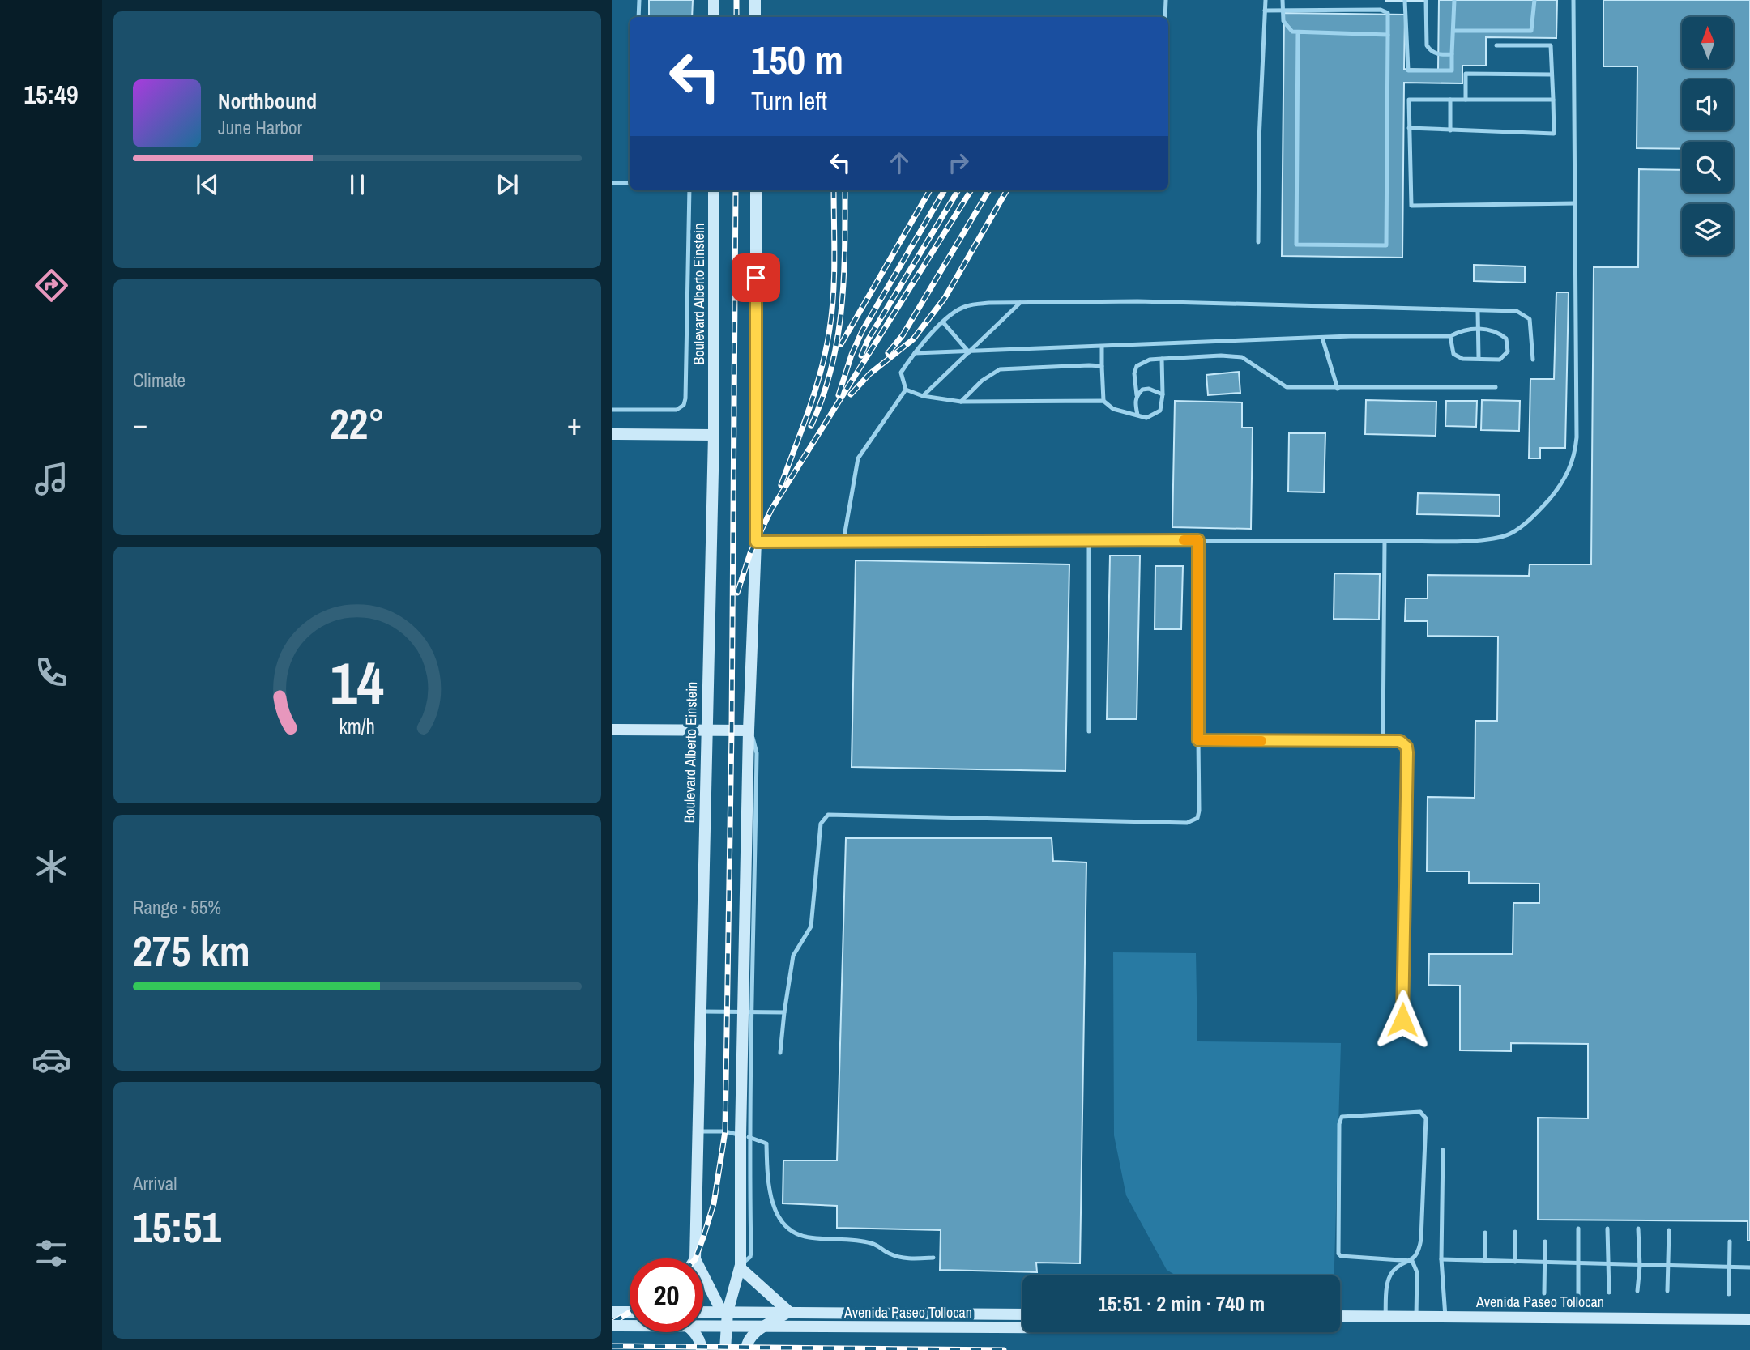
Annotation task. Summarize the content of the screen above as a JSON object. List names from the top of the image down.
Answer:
{
  "streets": {
    "main road": ["Boulevard Alberto Einstein", "Avenida Paseo Tollocan"]
  },
  "crossings": [
    ["Boulevard Alberto Einstein", "Avenida Paseo Tollocan"]
  ],
  "north": "top",
  "page": {
    "tabs": "15:49",
    "turn": ["150 m", "Turn left"],
    "song": ["Northbound", "June Harbor"],
    "tile": [
      "Climate",
      ["Range · 55%", "275 km"],
      ["Arrival", "15:51"]
    ],
    "heat": ["−", "22°", "+"],
    "limit": "20",
    "trip": "15:51 · 2 min · 740 m",
    "gauge": ["14", "km/h"]
  }
}
